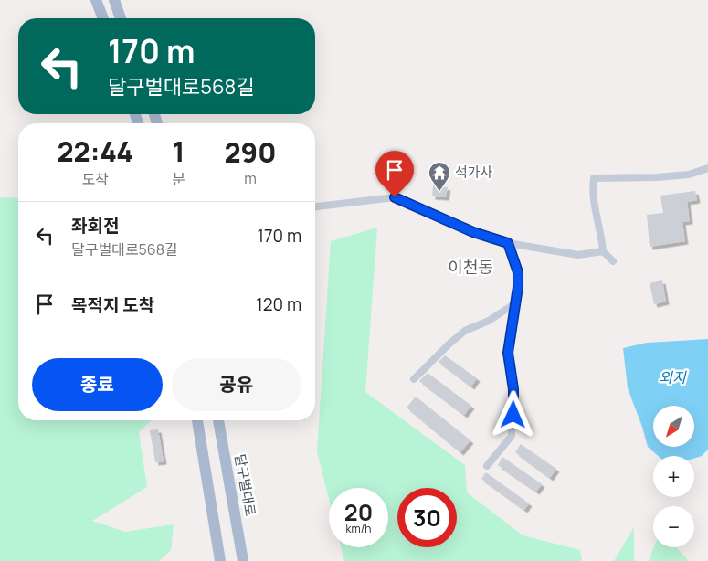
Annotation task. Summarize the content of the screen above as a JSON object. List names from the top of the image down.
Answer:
{
  "streets": {
    "main road": ["달구벌대로"]
  },
  "districts": ["이천동"],
  "water": ["외지"],
  "places": {
    "temple": ["석가사"]
  },
  "north": "bottom left",
  "page": {
    "turn": ["170 m", "달구벌대로568길"],
    "eta": [
      "22:44",
      "도착",
      "1",
      "분",
      "290",
      "m"
    ],
    "list": [
      {
        "name": "좌회전",
        "note": "달구벌대로568길",
        "value": "170 m"
      },
      {
        "name": "목적지 도착",
        "value": "120 m"
      }
    ],
    "buttons": ["종료", "공유"],
    "map_buttons": ["+", "−"],
    "speed": "20 km/h",
    "limit": "30"
  }
}
